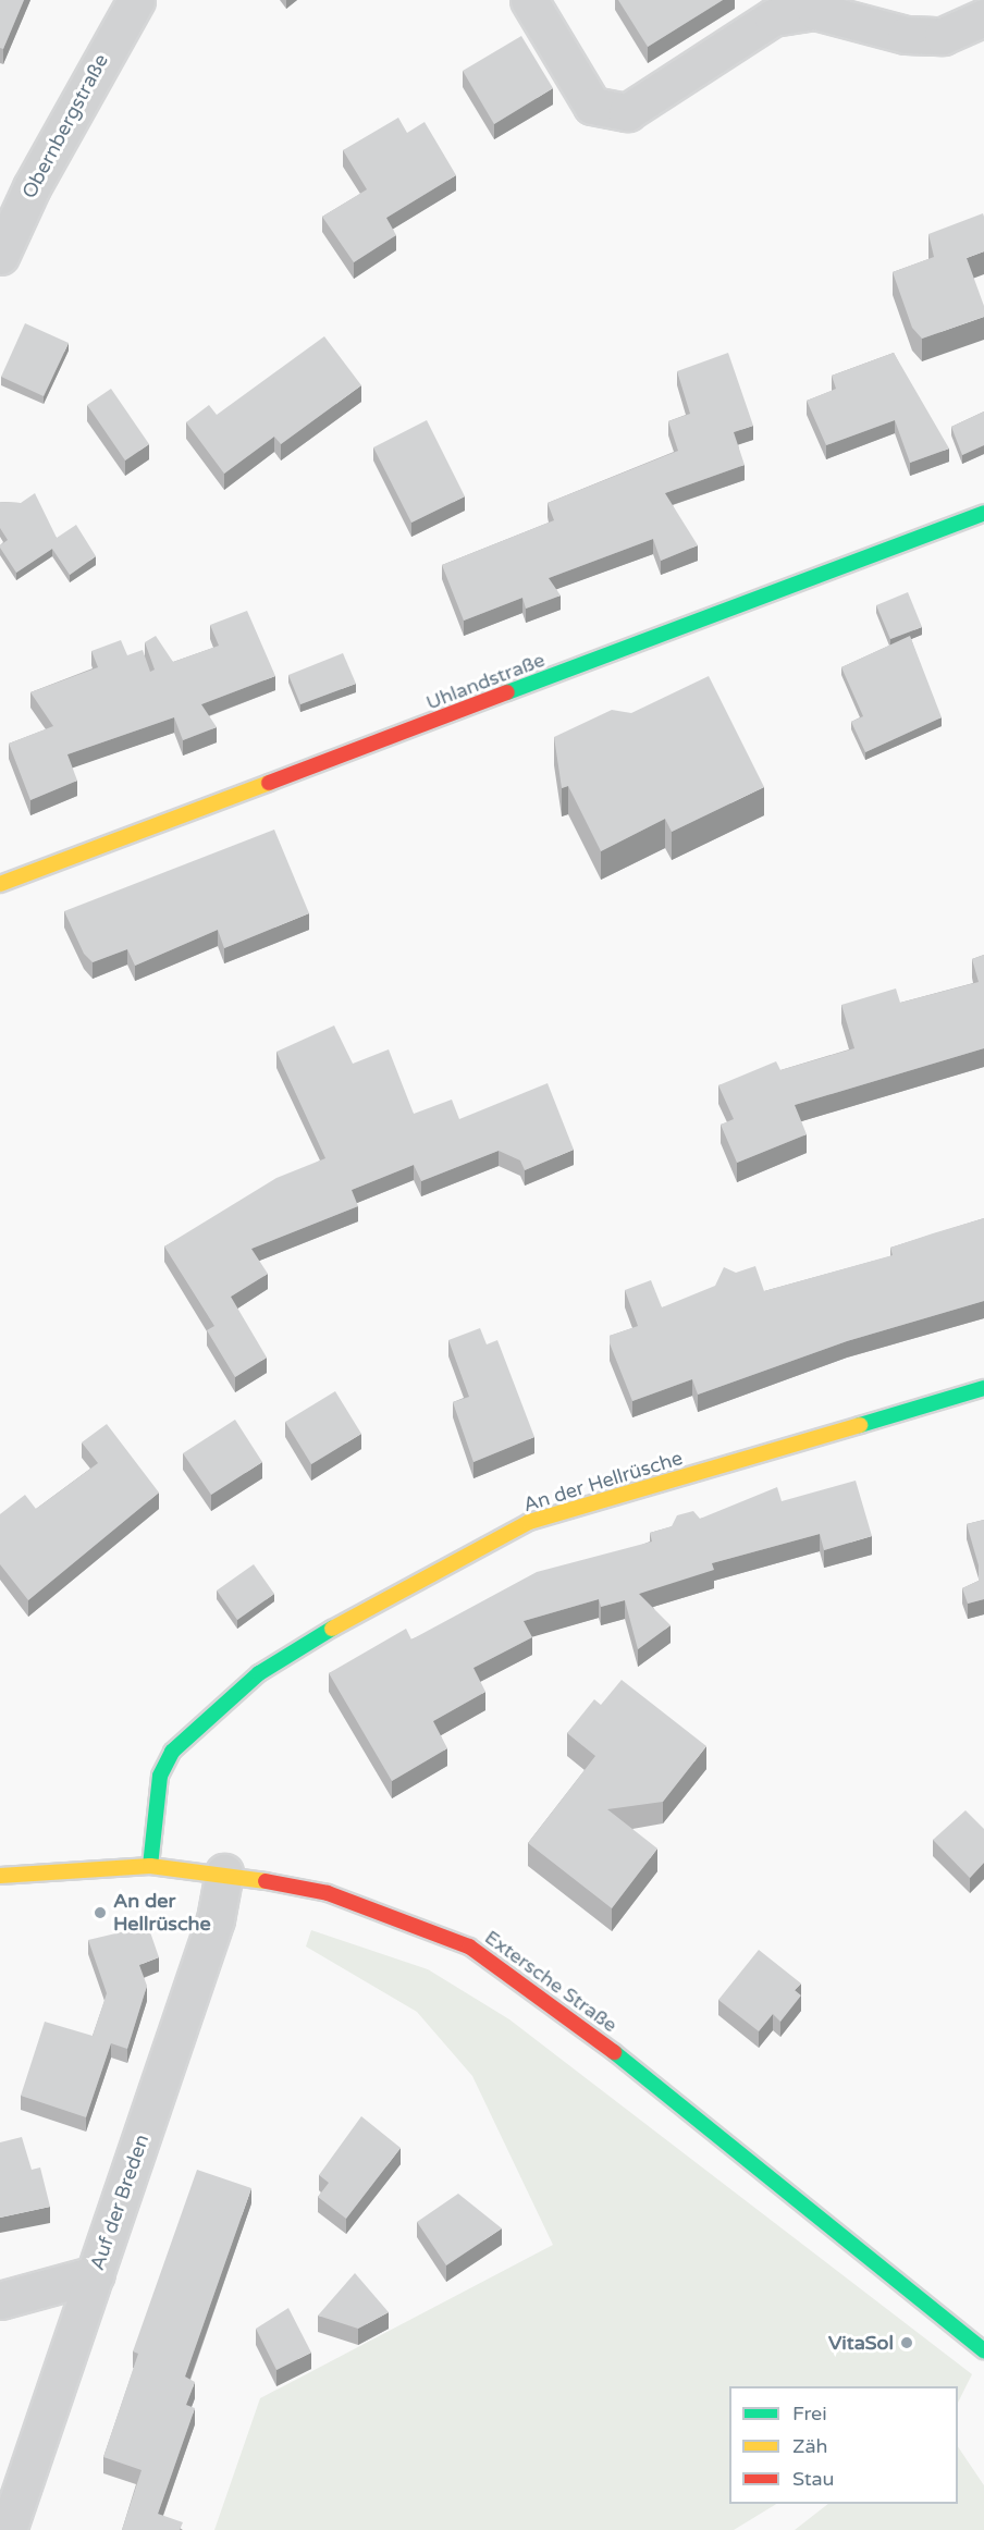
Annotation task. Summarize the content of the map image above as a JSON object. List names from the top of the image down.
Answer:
{
  "streets": {
    "street": [
      "Obernbergstraße",
      "Uhlandstraße",
      "An der Hellrüsche",
      "Extersche Straße",
      "Auf der Breden"
    ]
  },
  "crossings": [
    ["An der Hellrüsche", "Extersche Straße"],
    ["Extersche Straße", "Auf der Breden"]
  ],
  "places": ["An der Hellrüsche", "VitaSol"],
  "legend": ["Frei", "Zäh", "Stau"]
}
